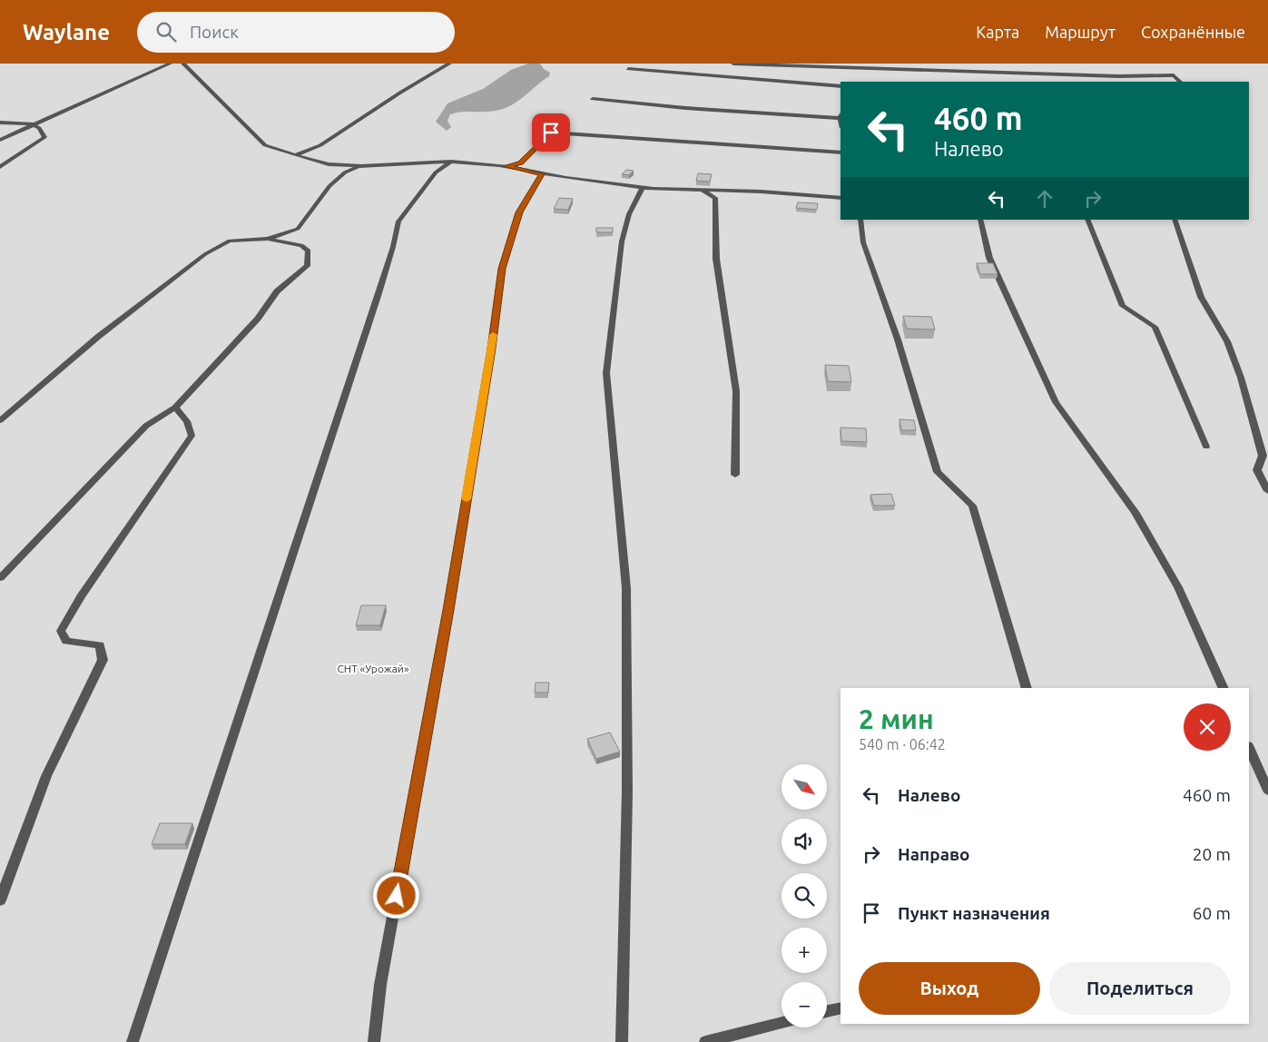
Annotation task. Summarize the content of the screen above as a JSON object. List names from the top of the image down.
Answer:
{
  "parks": ["СНТ «Урожай»"],
  "north": "bottom right",
  "page": {
    "header": "Waylane",
    "search": "Поиск",
    "nav": ["Карта", "Маршрут", "Сохранённые"],
    "turn": ["460 m", "Налево"],
    "heading": ["2 мин", "540 m · 06:42"],
    "map_buttons": ["+", "−"],
    "list": [
      {
        "name": "Налево",
        "value": "460 m"
      },
      {
        "name": "Направо",
        "value": "20 m"
      },
      {
        "name": "Пункт назначения",
        "value": "60 m"
      }
    ],
    "buttons": ["Выход", "Поделиться"]
  }
}
